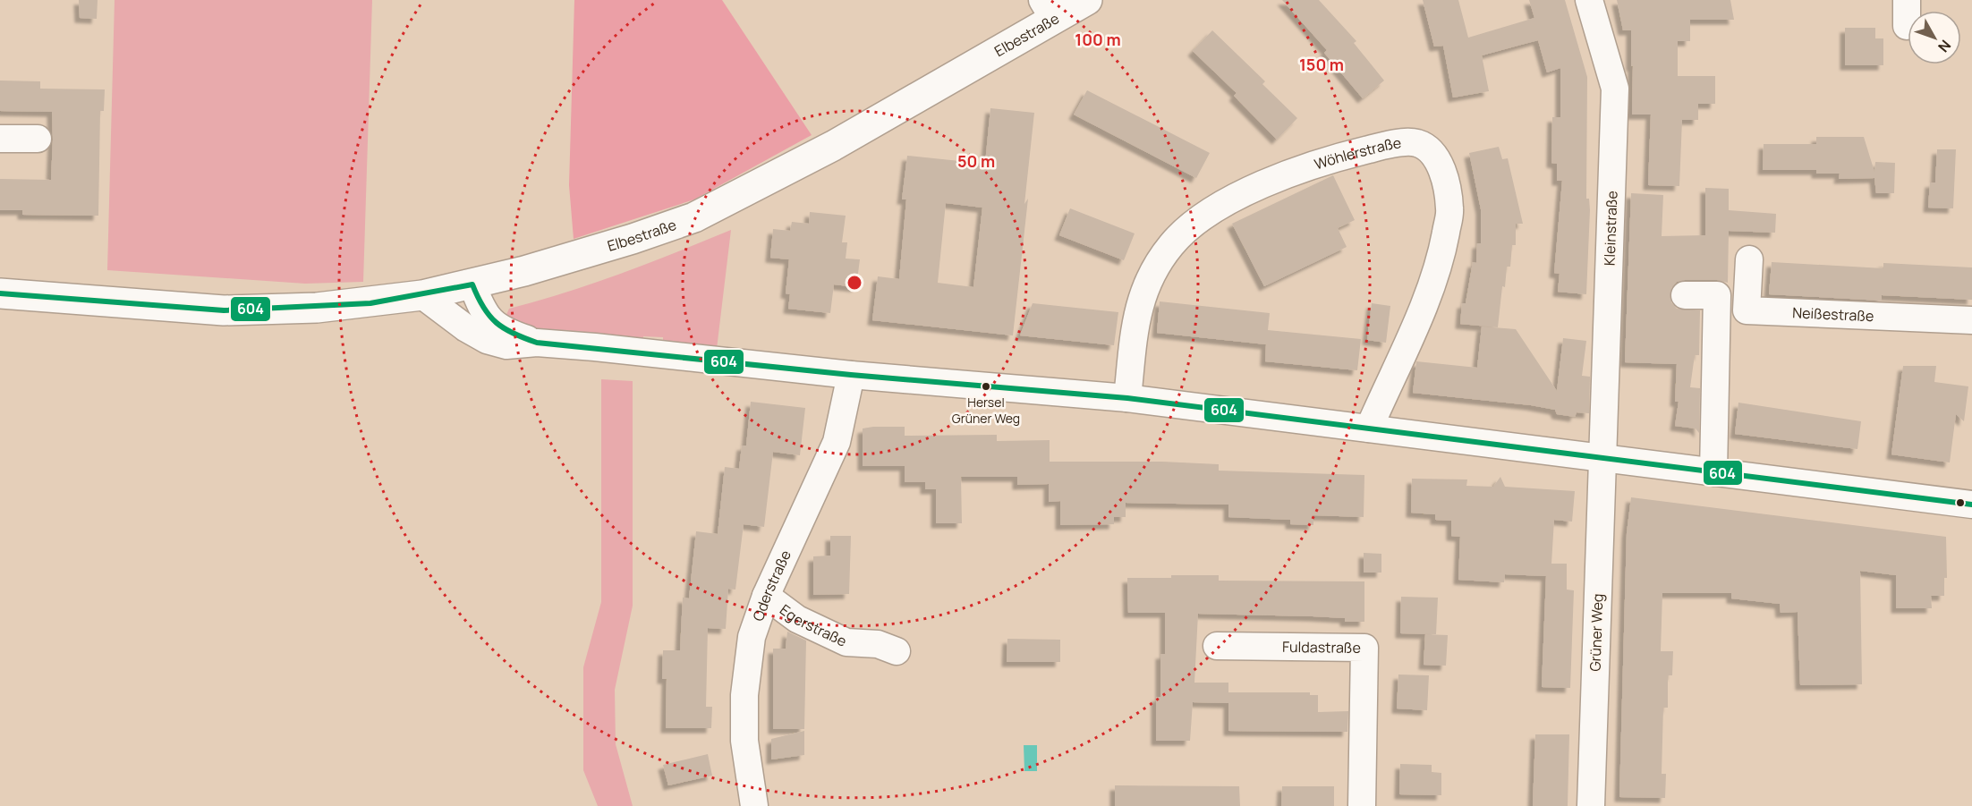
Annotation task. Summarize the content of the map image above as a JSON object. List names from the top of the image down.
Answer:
{
  "streets": {
    "main road": ["Elbestraße"],
    "street": [
      "Wöhlerstraße",
      "Kleinstraße",
      "Neißestraße",
      "Oderstraße",
      "Egerstraße",
      "Grüner Weg",
      "Fuldastraße"
    ]
  },
  "crossings": [
    ["Kleinstraße", "Grüner Weg"],
    ["Oderstraße", "Egerstraße"]
  ],
  "places": ["Hersel Grüner Weg"],
  "lines": ["transit line 604"],
  "north": "bottom right",
  "rings": ["100 m", "150 m", "50 m"]
}
